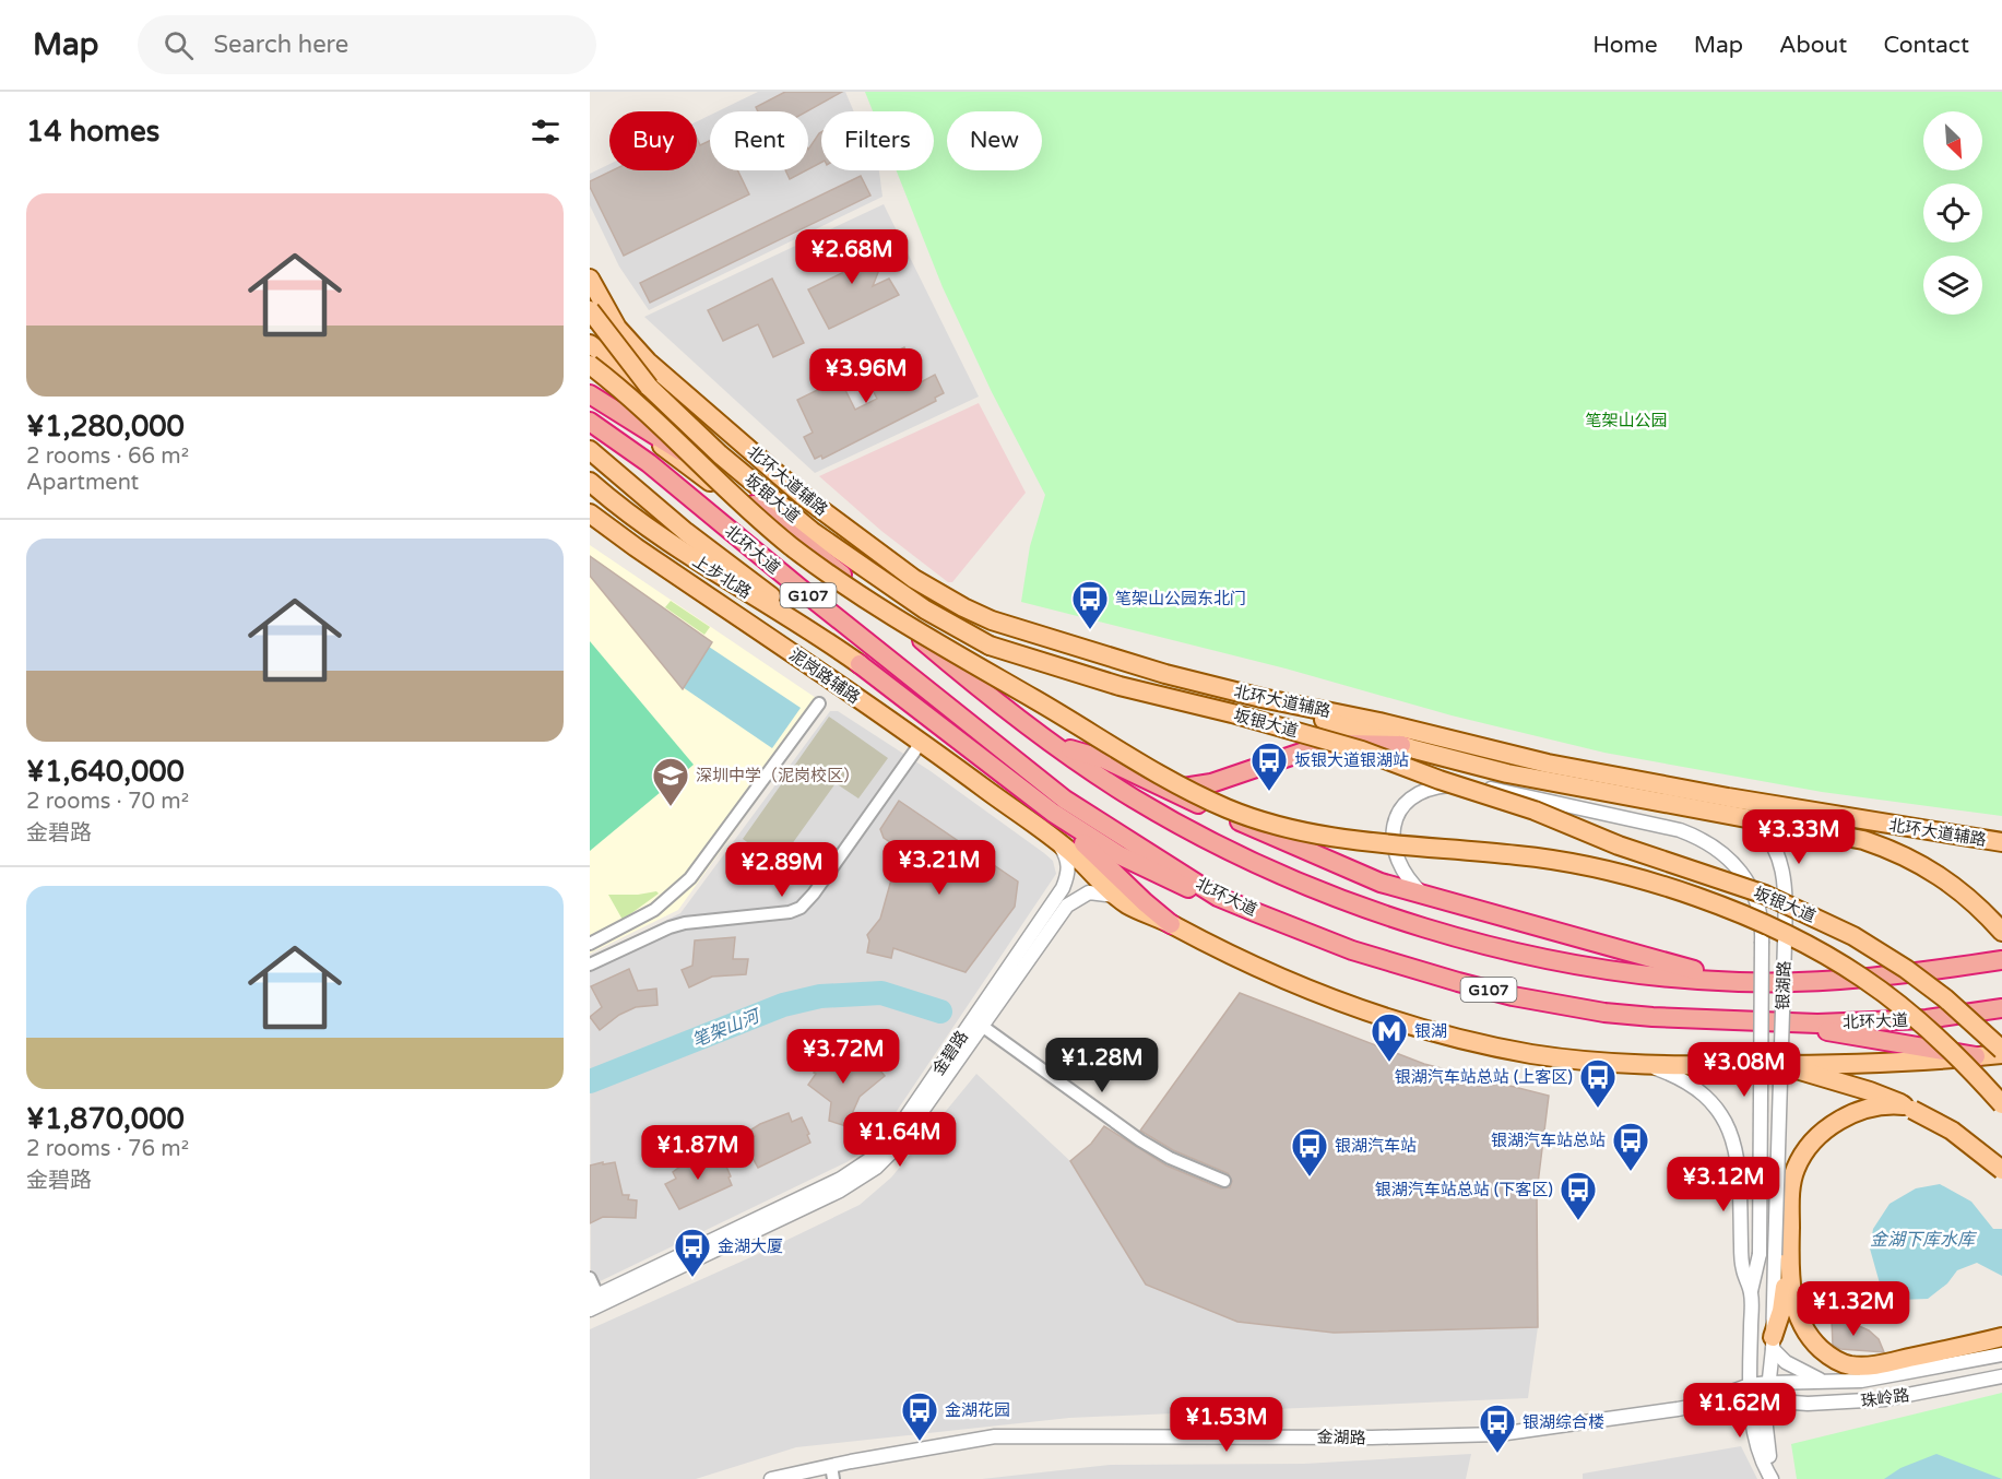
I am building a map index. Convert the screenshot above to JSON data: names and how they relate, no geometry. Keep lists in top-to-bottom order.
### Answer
{
  "streets": {
    "highway": ["北环大道", "G107"],
    "main road": [
      "北环大道辅路",
      "坂银大道",
      "上步北路",
      "泥岗路辅路"
    ],
    "street": [
      "银湖路",
      "金碧路",
      "珠岭路",
      "金湖路"
    ]
  },
  "crossings": [
    ["坂银大道", "G107"],
    ["北环大道", "G107"],
    ["泥岗路辅路", "金碧路"],
    ["珠岭路", "金湖路"]
  ],
  "water": ["笔架山河", "金湖下库水库"],
  "parks": ["笔架山公园"],
  "places": {
    "bus stop": [
      "笔架山公园东北门",
      "坂银大道银湖站",
      "银湖汽车站总站 (上客区)",
      "银湖汽车站总站",
      "银湖汽车站",
      "银湖汽车站总站 (下客区)",
      "金湖大厦",
      "金湖花园",
      "银湖综合楼"
    ],
    "school or university": ["深圳中学（泥岗校区）"],
    "metro station": ["银湖"]
  },
  "north": "bottom right",
  "page": {
    "header": "Map",
    "search": "Search here",
    "nav": [
      "Home",
      "Map",
      "About",
      "Contact"
    ],
    "heading": "14 homes",
    "chip": [
      "Buy",
      "Rent",
      "Filters",
      "New"
    ],
    "list": [
      {
        "name": "¥1,280,000",
        "note": "2 rooms · 66 m² · Apartment"
      },
      {
        "name": "¥1,640,000",
        "note": "2 rooms · 70 m² · 金碧路"
      },
      {
        "name": "¥1,870,000",
        "note": "2 rooms · 76 m² · 金碧路"
      }
    ],
    "price": [
      "¥2.68M",
      "¥3.96M",
      "¥3.33M",
      "¥3.21M",
      "¥2.89M",
      "¥3.72M",
      "¥1.28M",
      "¥3.08M",
      "¥1.64M",
      "¥1.87M",
      "¥3.12M",
      "¥1.32M",
      "¥1.62M",
      "¥1.53M"
    ]
  }
}
